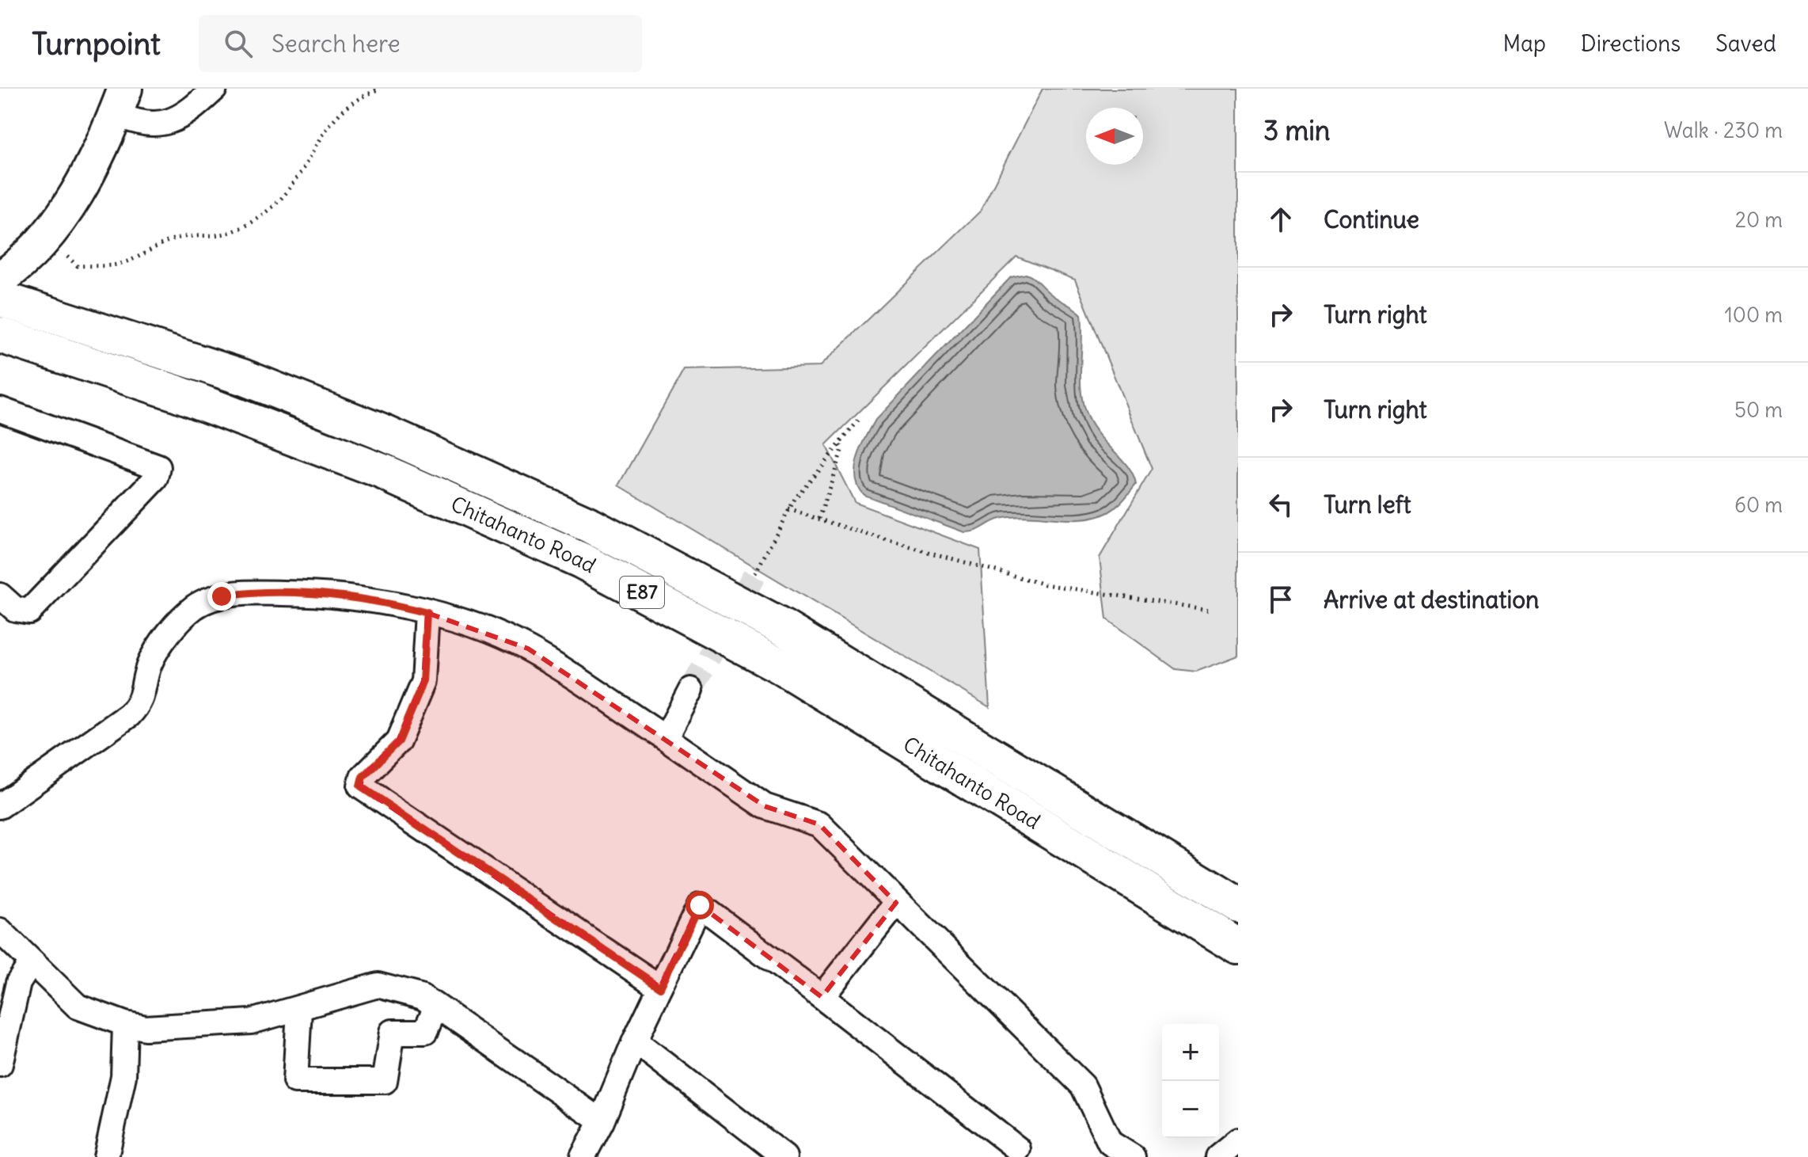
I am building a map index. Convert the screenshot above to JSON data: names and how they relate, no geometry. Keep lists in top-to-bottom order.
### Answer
{
  "streets": {
    "highway": ["Chitahanto Road", "E87"]
  },
  "north": "left",
  "page": {
    "header": "Turnpoint",
    "search": "Search here",
    "nav": ["Map", "Directions", "Saved"],
    "heading": ["3 min", "Walk · 230 m"],
    "list": [
      ["Continue", "20 m"],
      ["Turn right", "100 m"],
      ["Turn right", "50 m"],
      ["Turn left", "60 m"],
      "Arrive at destination"
    ],
    "map_buttons": ["+", "−"]
  }
}
